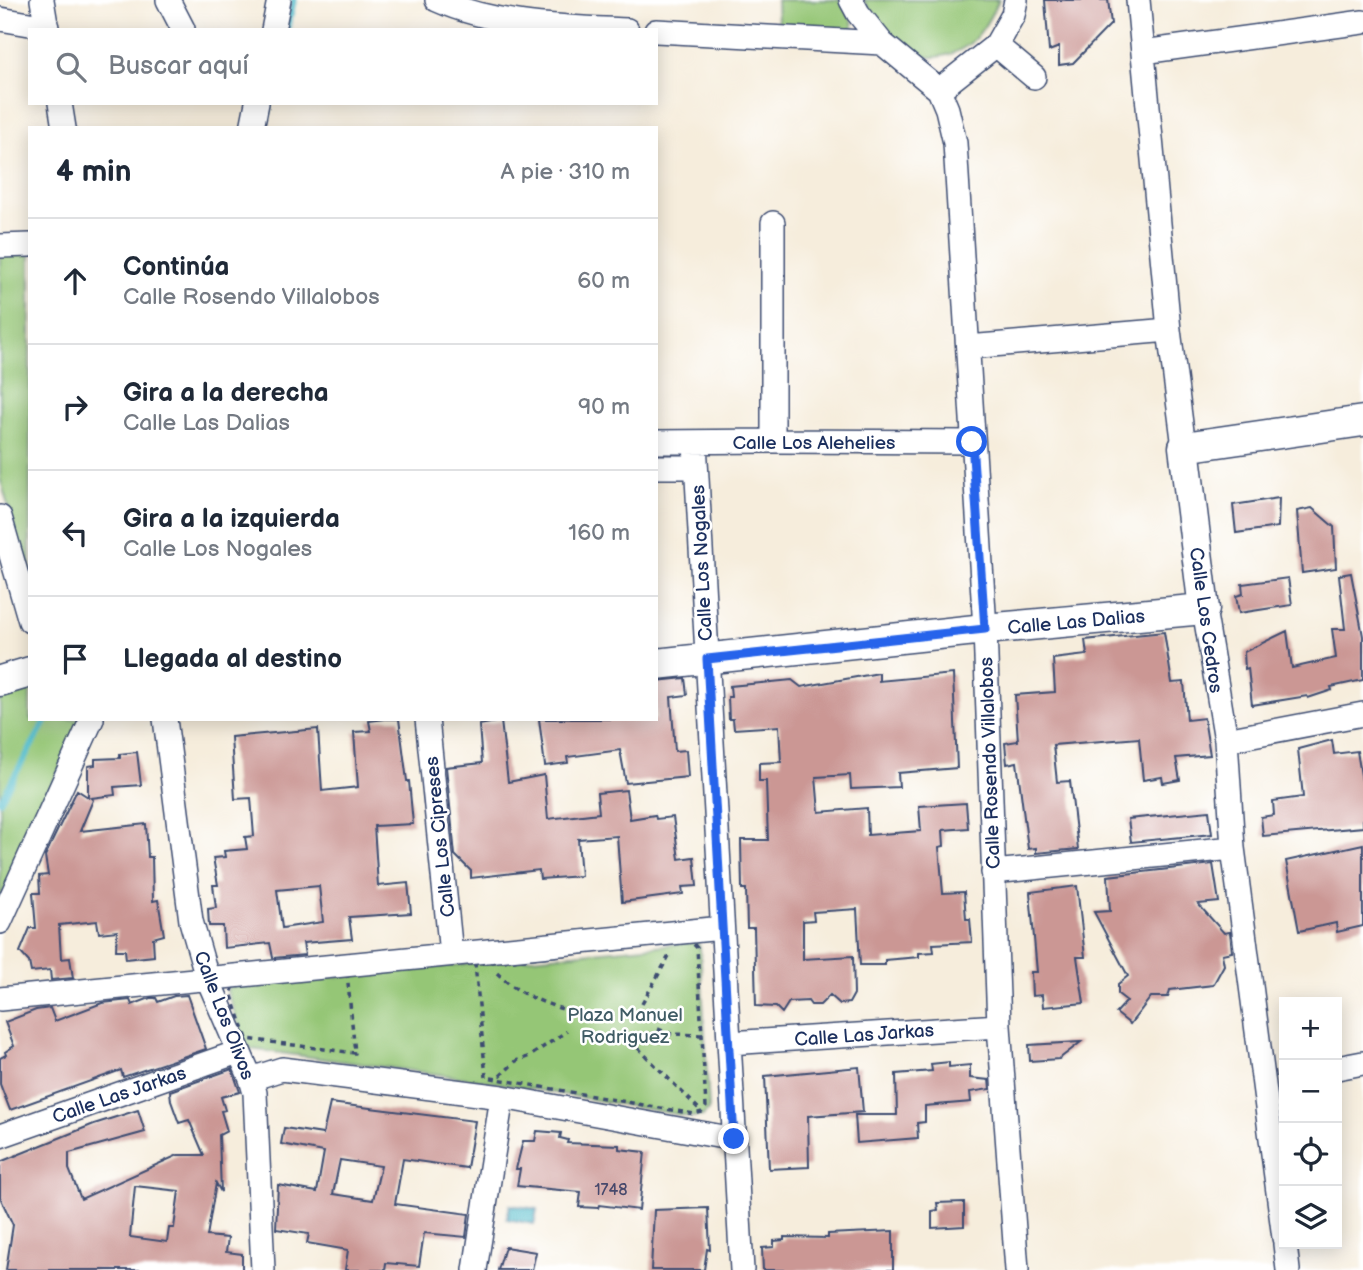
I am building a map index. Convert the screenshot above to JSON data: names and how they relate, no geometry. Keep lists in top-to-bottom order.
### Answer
{
  "streets": {
    "street": [
      "Calle Los Alehelies",
      "Calle Los Nogales",
      "Calle Los Cedros",
      "Calle Las Dalias",
      "Calle Rosendo Villalobos",
      "Calle Los Cipreses",
      "Calle Los Olivos",
      "Calle Las Jarkas"
    ]
  },
  "crossings": [
    ["Calle Los Alehelies", "Calle Los Nogales"],
    ["Calle Los Alehelies", "Calle Rosendo Villalobos"],
    ["Calle Los Nogales", "Calle Las Dalias"],
    ["Calle Los Nogales", "Calle Las Jarkas"],
    ["Calle Los Cedros", "Calle Las Dalias"],
    ["Calle Las Dalias", "Calle Rosendo Villalobos"],
    ["Calle Rosendo Villalobos", "Calle Las Jarkas"],
    ["Calle Los Olivos", "Calle Las Jarkas"]
  ],
  "parks": ["Plaza Manuel Rodriguez"],
  "house_numbers": ["1748"],
  "page": {
    "search": "Buscar aquí",
    "heading": ["4 min", "A pie · 310 m"],
    "list": [
      ["Continúa", "Calle Rosendo Villalobos", "60 m"],
      ["Gira a la derecha", "Calle Las Dalias", "90 m"],
      ["Gira a la izquierda", "Calle Los Nogales", "160 m"],
      "Llegada al destino"
    ],
    "map_buttons": ["+", "−"]
  }
}
